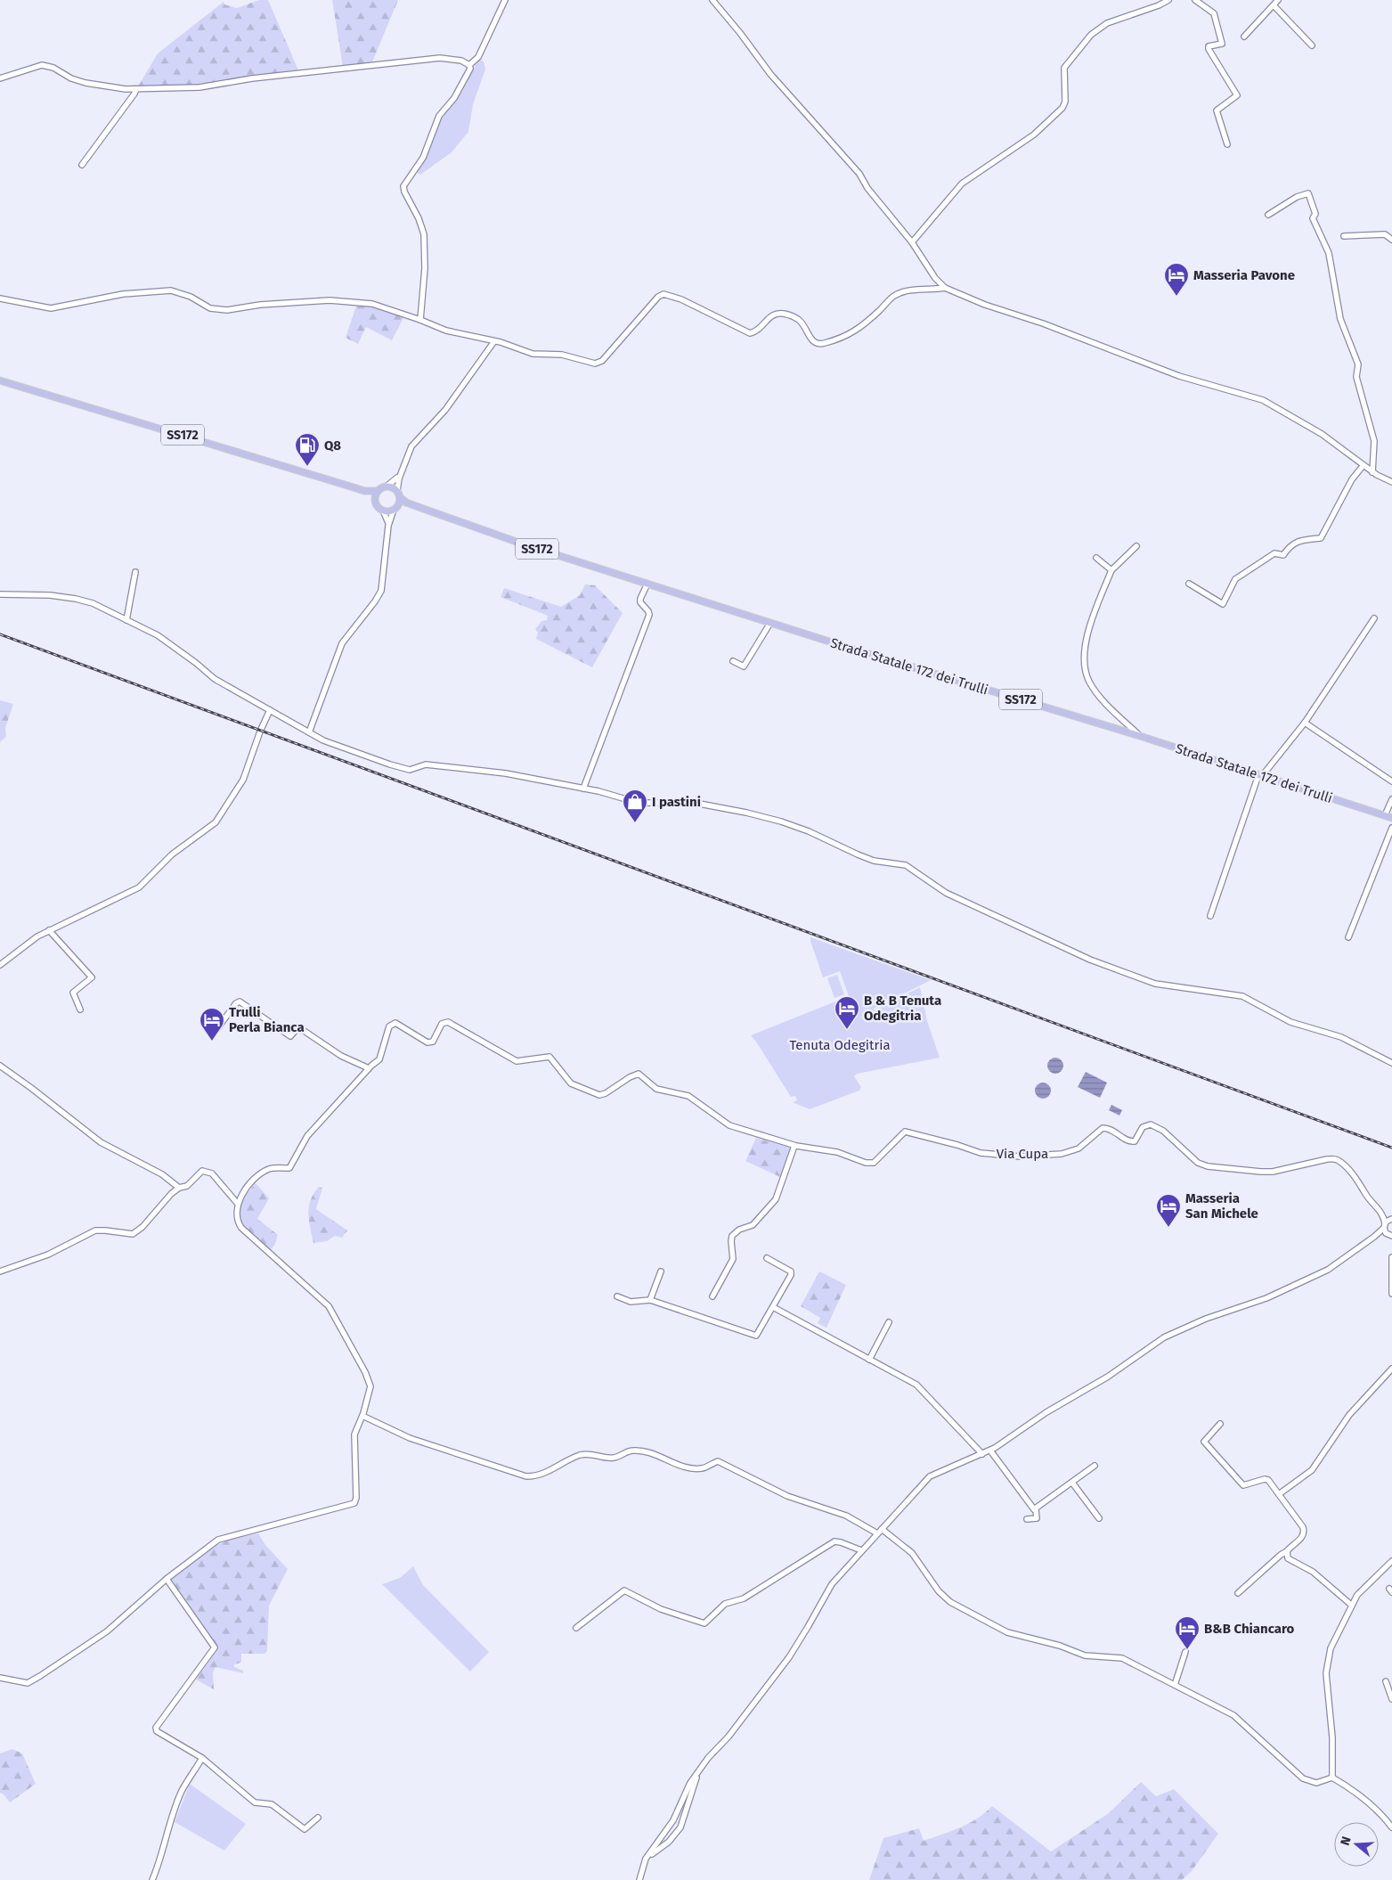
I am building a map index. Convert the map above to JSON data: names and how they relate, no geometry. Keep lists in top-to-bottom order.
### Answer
{
  "streets": {
    "main road": ["SS172", "Strada Statale 172 dei Trulli"],
    "street": ["Via Cupa"]
  },
  "parks": ["Tenuta Odegitria"],
  "places": {
    "hotel": [
      "Masseria Pavone",
      "B & B Tenuta Odegitria",
      "Trulli Perla Bianca",
      "Masseria San Michele",
      "B&B Chiancaro"
    ],
    "fuel station": ["Q8"],
    "shop": ["I pastini"]
  },
  "north": "left"
}
